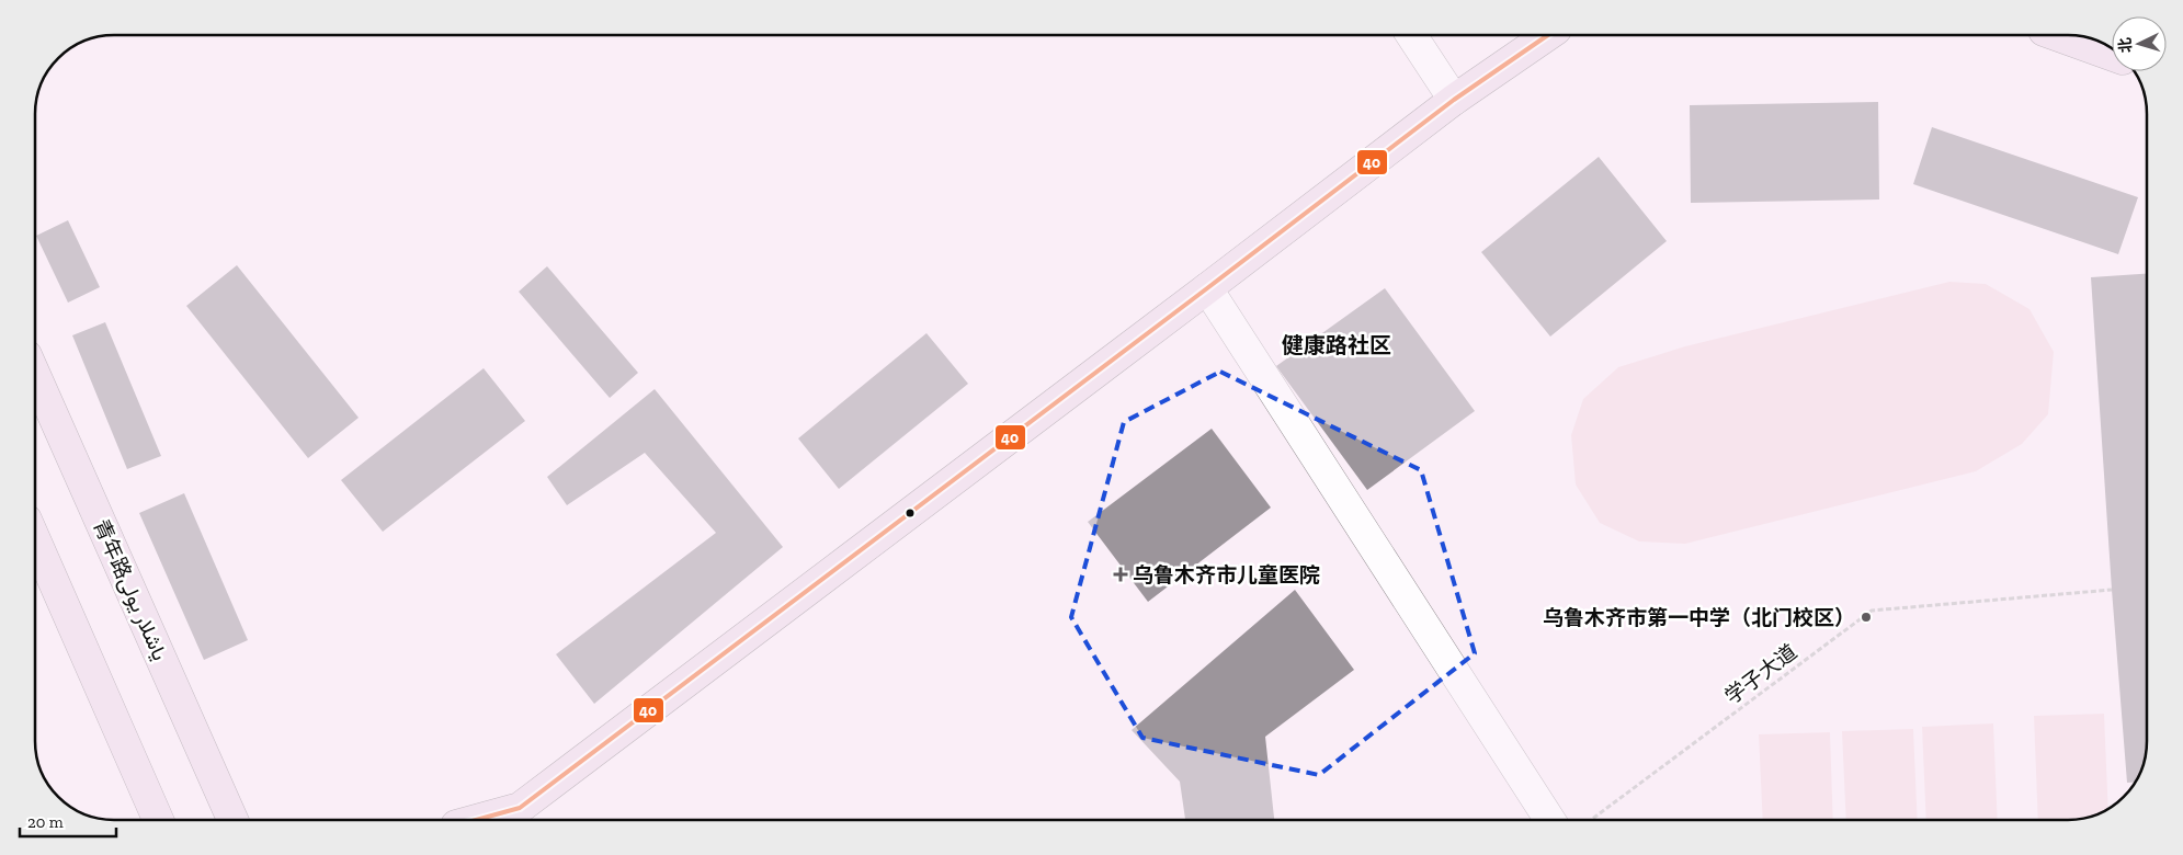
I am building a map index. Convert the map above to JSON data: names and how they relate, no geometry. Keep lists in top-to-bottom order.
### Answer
{
  "streets": {
    "main road": ["青年路ياشلار يولى"],
    "path": ["学子大道"]
  },
  "districts": ["健康路社区"],
  "places": {
    "health": ["乌鲁木齐市儿童医院"],
    "other": ["乌鲁木齐市第一中学（北门校区）"]
  },
  "lines": ["transit line 40"],
  "scale_bar": "20 m",
  "north": "left"
}
